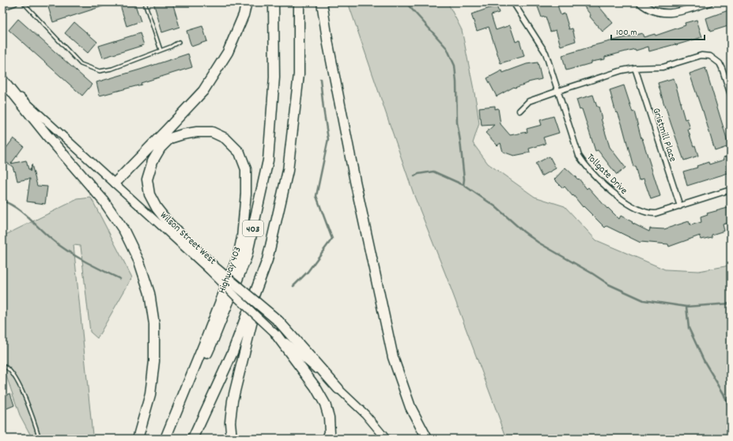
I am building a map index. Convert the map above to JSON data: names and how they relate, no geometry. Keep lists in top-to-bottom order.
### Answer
{
  "streets": {
    "highway": ["403", "Highway 403"],
    "main road": ["Wilson Street West"],
    "street": ["Gristmill Place", "Tollgate Drive"]
  },
  "crossings": [
    ["Gristmill Place", "Tollgate Drive"]
  ],
  "scale_bar": "100 m"
}
